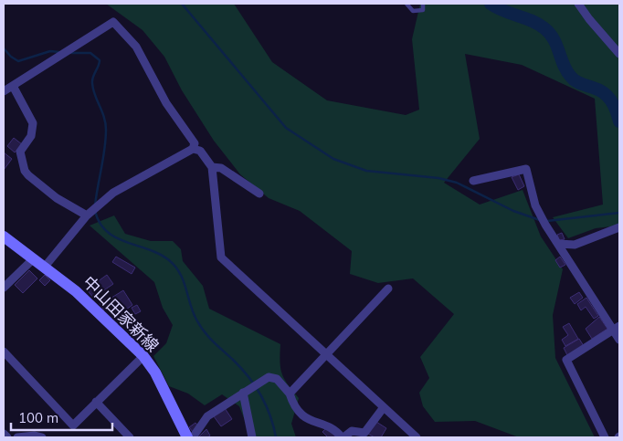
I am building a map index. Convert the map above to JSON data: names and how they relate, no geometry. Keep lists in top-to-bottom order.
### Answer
{
  "streets": {
    "main road": ["中山田家新線"]
  },
  "scale_bar": "100 m"
}
